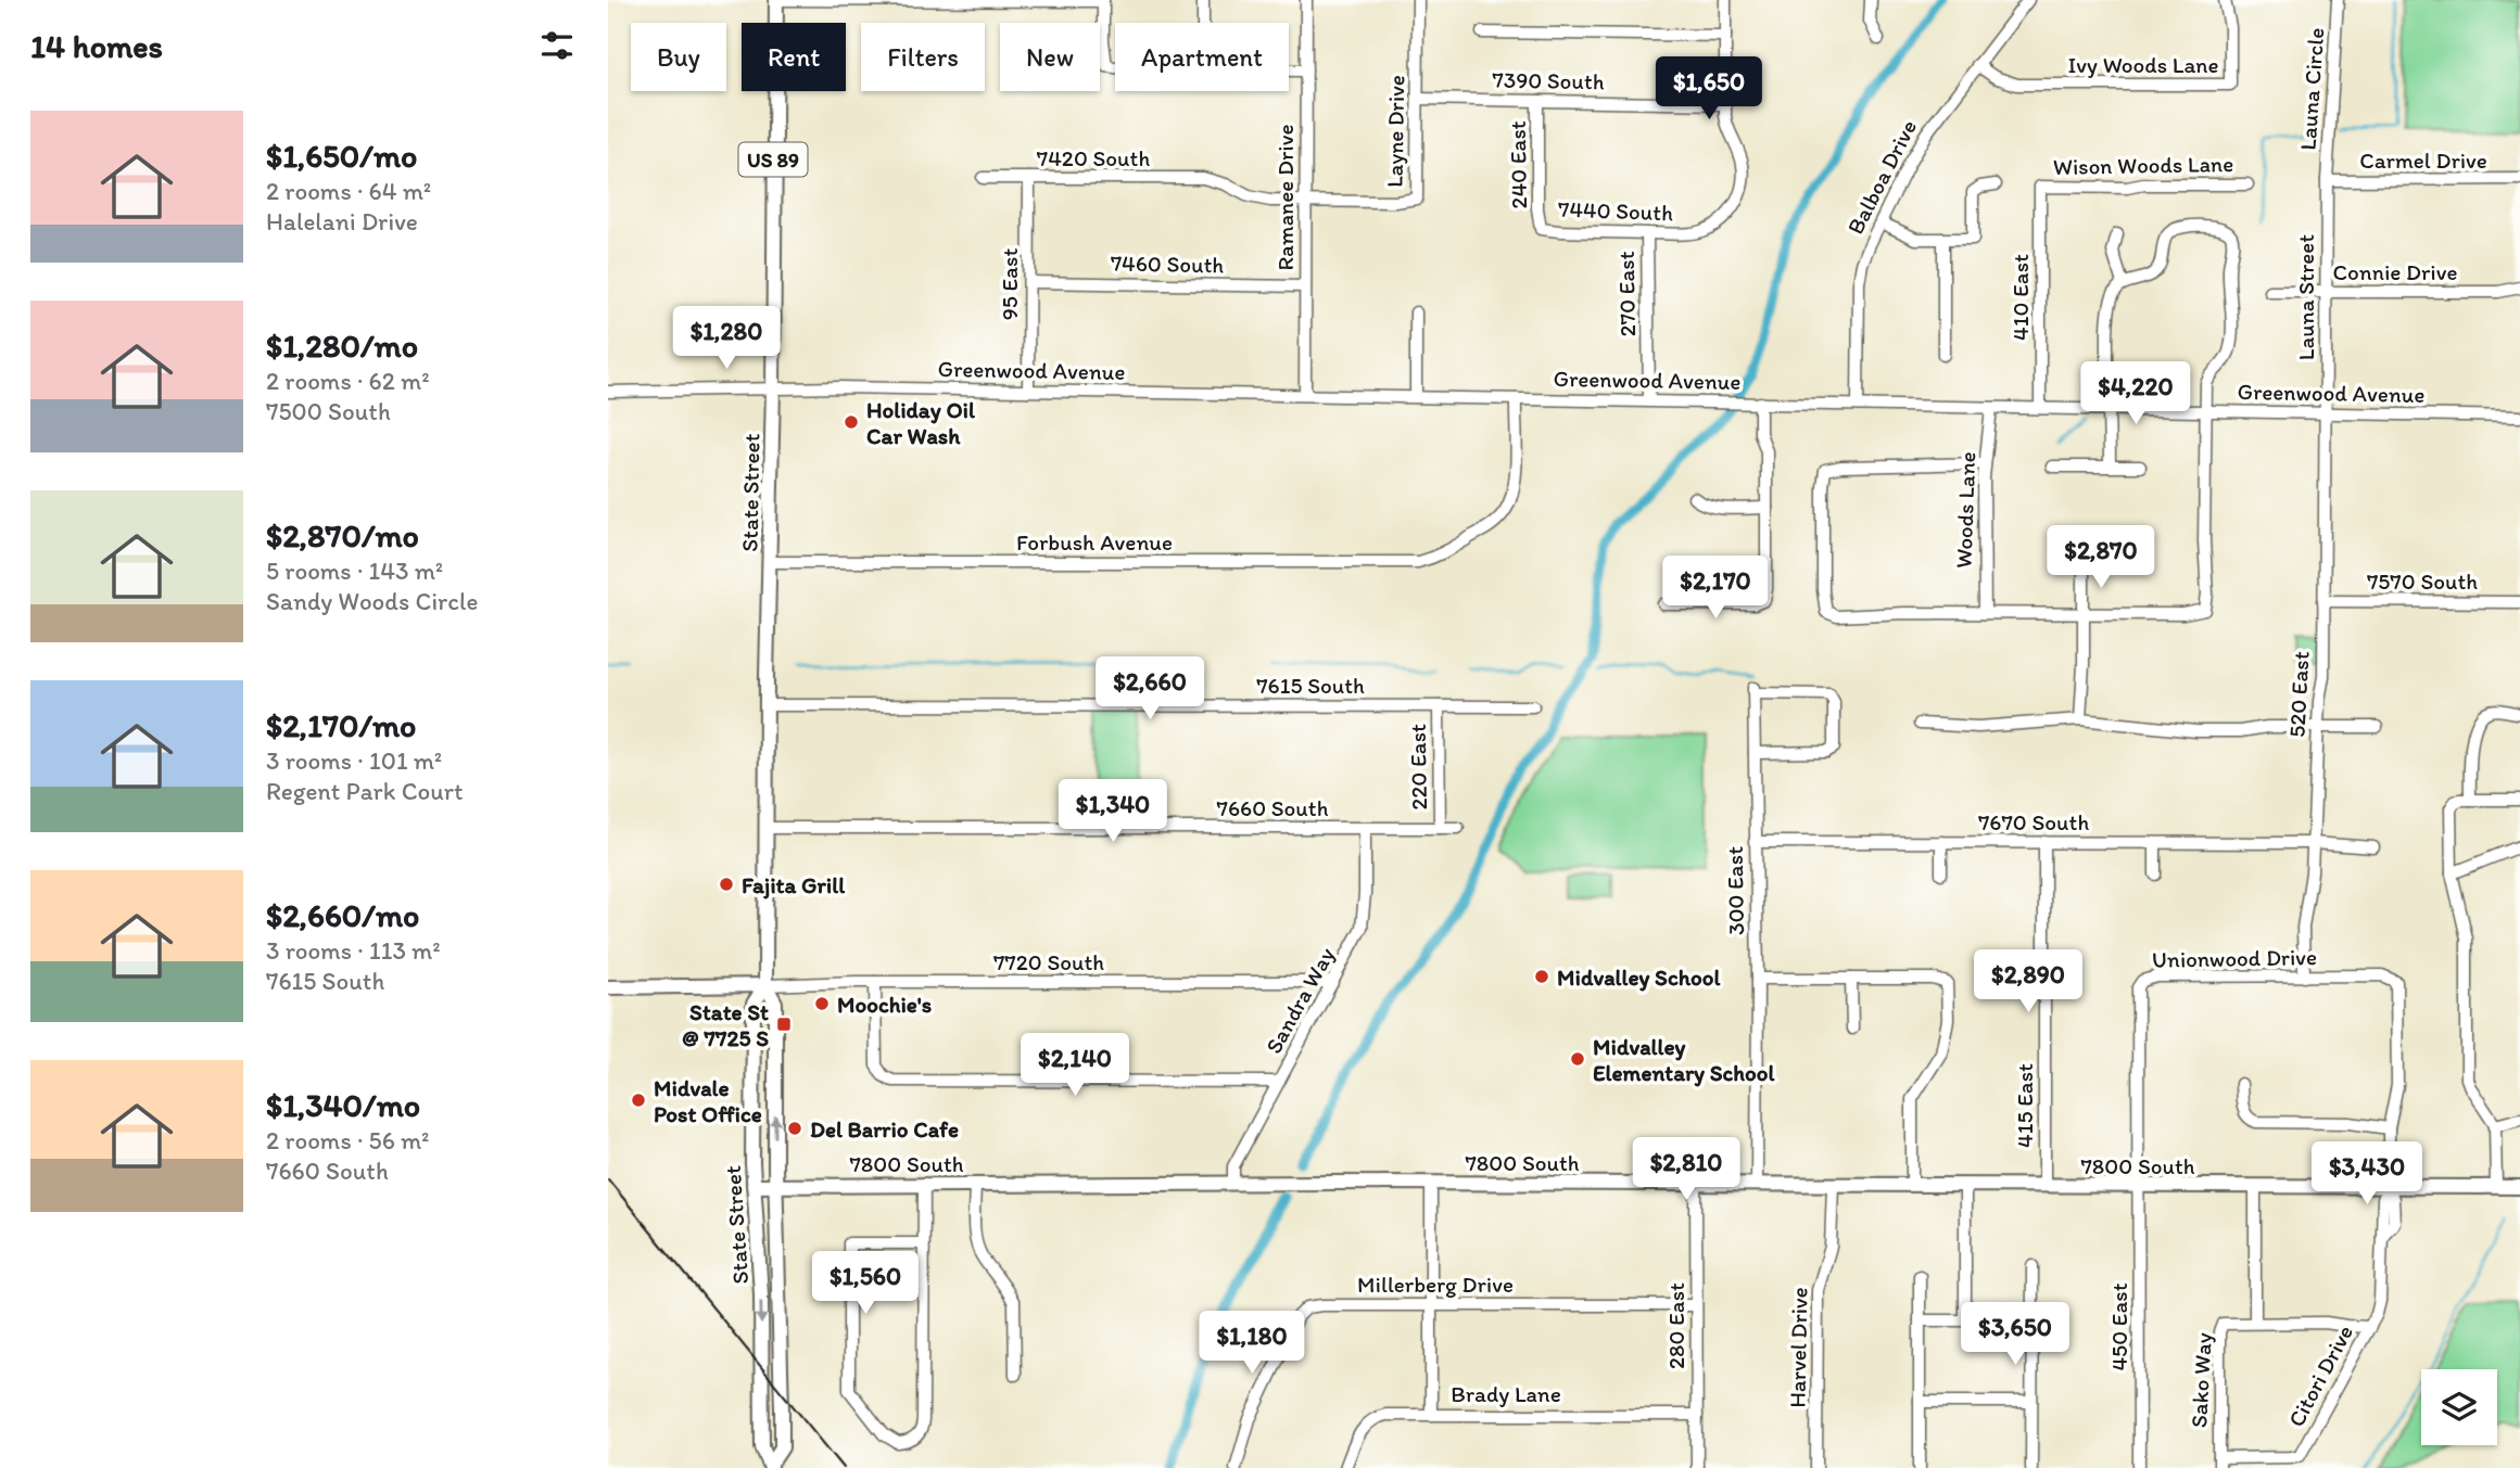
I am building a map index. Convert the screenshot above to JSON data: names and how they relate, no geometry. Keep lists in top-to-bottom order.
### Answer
{
  "streets": {
    "main road": ["US 89", "State Street", "7800 South"],
    "street": [
      "Ivy Woods Lane",
      "7390 South",
      "Launa Circle",
      "Layne Drive",
      "7420 South",
      "Carmel Drive",
      "240 East",
      "Wison Woods Lane",
      "Balboa Drive",
      "Ramanee Drive",
      "7440 South",
      "7460 South",
      "Connie Drive",
      "95 East",
      "270 East",
      "410 East",
      "Launa Street",
      "Greenwood Avenue",
      "Woods Lane",
      "Forbush Avenue",
      "7570 South",
      "7615 South",
      "520 East",
      "220 East",
      "7660 South",
      "7670 South",
      "300 East",
      "Unionwood Drive",
      "7720 South",
      "Sandra Way",
      "415 East",
      "Millerberg Drive",
      "280 East",
      "450 East",
      "Harvel Drive",
      "Citori Drive",
      "Sako Way",
      "Brady Lane"
    ]
  },
  "crossings": [
    ["Ivy Woods Lane", "Balboa Drive"],
    ["7390 South", "Layne Drive"],
    ["7390 South", "240 East"],
    ["7390 South", "7440 South"],
    ["Launa Circle", "Carmel Drive"],
    ["Launa Circle", "Launa Street"],
    ["Layne Drive", "7420 South"],
    ["Layne Drive", "Ramanee Drive"],
    ["7420 South", "Ramanee Drive"],
    ["7420 South", "95 East"],
    ["Carmel Drive", "Launa Street"],
    ["240 East", "7440 South"],
    ["Wison Woods Lane", "410 East"],
    ["Balboa Drive", "Greenwood Avenue"],
    ["Ramanee Drive", "7460 South"],
    ["Ramanee Drive", "Greenwood Avenue"],
    ["7440 South", "270 East"],
    ["7460 South", "95 East"],
    ["Connie Drive", "Launa Street"],
    ["95 East", "Greenwood Avenue"],
    ["270 East", "Greenwood Avenue"],
    ["410 East", "Greenwood Avenue"],
    ["Launa Street", "Greenwood Avenue"],
    ["Launa Street", "520 East"],
    ["Greenwood Avenue", "State Street"],
    ["Greenwood Avenue", "Woods Lane"],
    ["Greenwood Avenue", "Forbush Avenue"],
    ["Greenwood Avenue", "520 East"],
    ["State Street", "Forbush Avenue"],
    ["State Street", "7615 South"],
    ["State Street", "7660 South"],
    ["State Street", "7720 South"],
    ["State Street", "7800 South"],
    ["7570 South", "520 East"],
    ["7615 South", "220 East"],
    ["520 East", "7670 South"],
    ["520 East", "Unionwood Drive"],
    ["220 East", "7660 South"],
    ["7660 South", "Sandra Way"],
    ["7670 South", "300 East"],
    ["7670 South", "415 East"],
    ["300 East", "7800 South"],
    ["Unionwood Drive", "7800 South"],
    ["Unionwood Drive", "450 East"],
    ["Unionwood Drive", "Citori Drive"],
    ["7720 South", "Sandra Way"],
    ["Sandra Way", "7800 South"],
    ["415 East", "7800 South"],
    ["7800 South", "280 East"],
    ["7800 South", "450 East"],
    ["7800 South", "Harvel Drive"],
    ["7800 South", "Citori Drive"],
    ["Millerberg Drive", "280 East"],
    ["280 East", "Brady Lane"],
    ["Citori Drive", "Sako Way"]
  ],
  "places": {
    "other": [
      "Holiday Oil Car Wash",
      "Fajita Grill",
      "Midvalley School",
      "Moochie's",
      "Midvalley Elementary School",
      "Midvale Post Office",
      "Del Barrio Cafe"
    ],
    "transit": ["State St @ 7725 S"]
  },
  "page": {
    "heading": "14 homes",
    "chip": [
      "Buy",
      "Rent",
      "Filters",
      "New",
      "Apartment"
    ],
    "price": [
      "$1,650",
      "$1,280",
      "$4,220",
      "$2,870",
      "$2,170",
      "$2,660",
      "$1,340",
      "$2,890",
      "$2,140",
      "$2,810",
      "$3,430",
      "$1,560",
      "$3,650",
      "$1,180"
    ],
    "list": [
      {
        "name": "$1,650/mo",
        "note": "2 rooms · 64 m² · Halelani Drive"
      },
      {
        "name": "$1,280/mo",
        "note": "2 rooms · 62 m² · 7500 South"
      },
      {
        "name": "$2,870/mo",
        "note": "5 rooms · 143 m² · Sandy Woods Circle"
      },
      {
        "name": "$2,170/mo",
        "note": "3 rooms · 101 m² · Regent Park Court"
      },
      {
        "name": "$2,660/mo",
        "note": "3 rooms · 113 m² · 7615 South"
      },
      {
        "name": "$1,340/mo",
        "note": "2 rooms · 56 m² · 7660 South"
      }
    ]
  }
}
